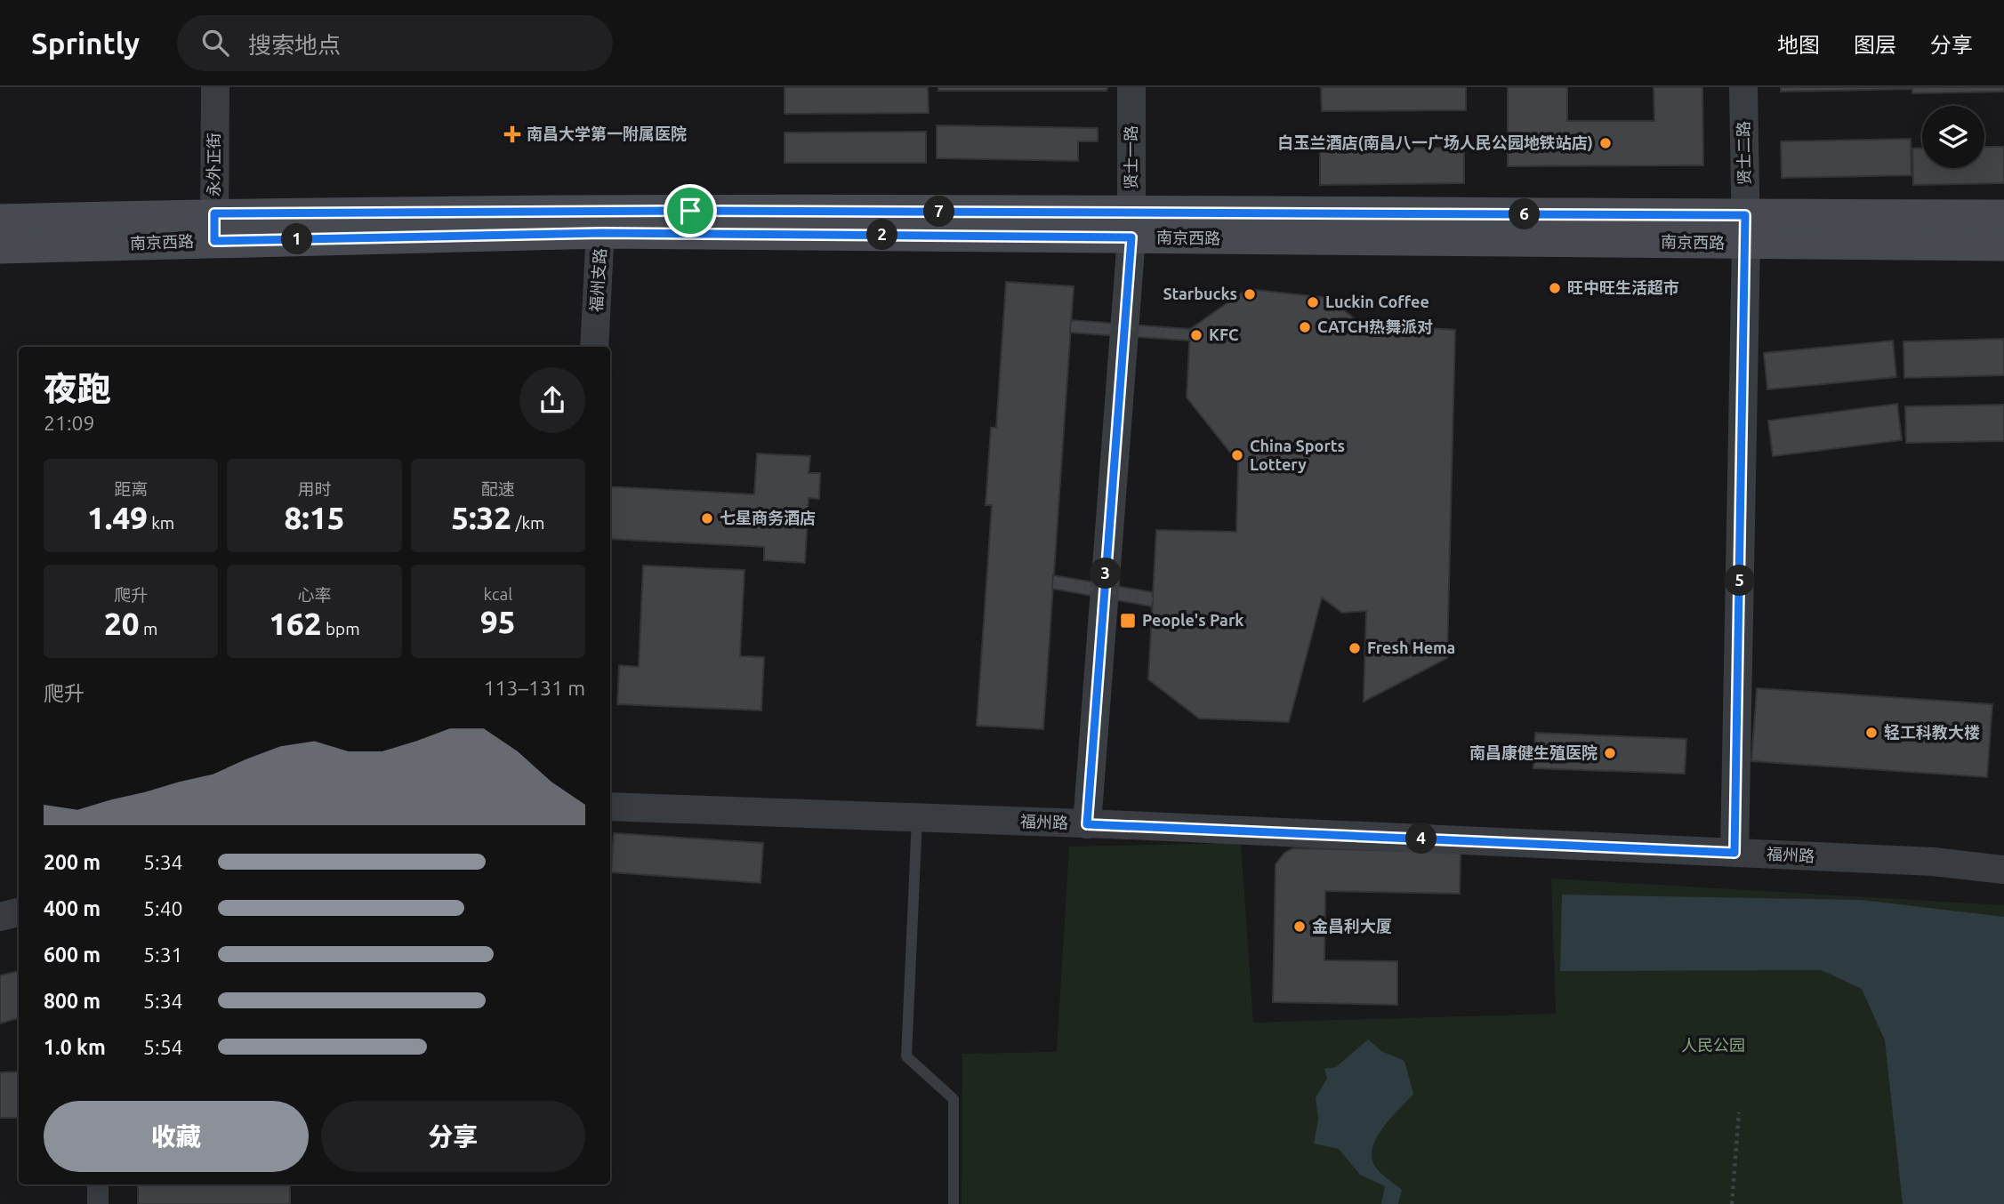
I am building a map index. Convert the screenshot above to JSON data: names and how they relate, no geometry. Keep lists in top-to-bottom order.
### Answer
{
  "streets": {
    "main road": ["南京西路"],
    "street": [
      "贤士二路",
      "贤士一路",
      "永外正街",
      "福州支路",
      "福州路"
    ]
  },
  "crossings": [
    ["贤士二路", "南京西路"],
    ["贤士二路", "福州路"],
    ["贤士一路", "南京西路"],
    ["贤士一路", "福州路"],
    ["永外正街", "南京西路"],
    ["南京西路", "福州支路"]
  ],
  "parks": ["人民公园"],
  "places": {
    "health": ["南昌大学第一附属医院"],
    "other": [
      "白玉兰酒店(南昌八一广场人民公园地铁站店)",
      "旺中旺生活超市",
      "Starbucks",
      "Luckin Coffee",
      "CATCH热舞派对",
      "KFC",
      "China Sports Lottery",
      "七星商务酒店",
      "Fresh Hema",
      "轻工科教大楼",
      "南昌康健生殖医院",
      "金昌利大厦"
    ],
    "transit": ["People's Park"]
  },
  "page": {
    "header": "Sprintly",
    "search": "搜索地点",
    "nav": ["地图", "图层", "分享"],
    "pins": [
      "7",
      "6",
      "2",
      "1",
      "3",
      "5",
      "4"
    ],
    "heading": ["夜跑", "21:09"],
    "stats": [
      ["距离", "1.49 km"],
      ["用时", "8:15"],
      ["配速", "5:32 /km"],
      ["爬升", "20 m"],
      ["心率", "162 bpm"],
      ["kcal", "95"]
    ],
    "chart": ["爬升", "113–131 m"],
    "list": [
      {
        "name": "200 m",
        "note": "5:34"
      },
      {
        "name": "400 m",
        "note": "5:40"
      },
      {
        "name": "600 m",
        "note": "5:31"
      },
      {
        "name": "800 m",
        "note": "5:34"
      },
      {
        "name": "1.0 km",
        "note": "5:54"
      }
    ],
    "buttons": ["收藏", "分享"]
  }
}
